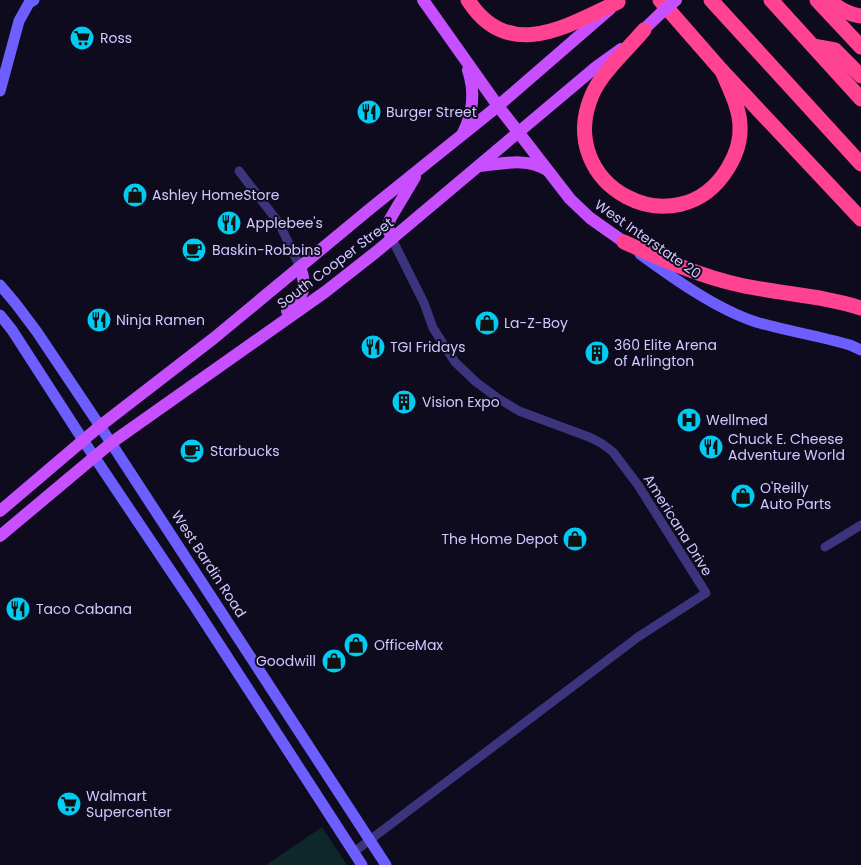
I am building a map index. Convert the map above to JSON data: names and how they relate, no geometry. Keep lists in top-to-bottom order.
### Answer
{
  "streets": {
    "main road": ["West Interstate 20", "South Cooper Street", "West Bardin Road"],
    "street": ["Americana Drive"]
  },
  "crossings": [
    ["West Interstate 20", "South Cooper Street"],
    ["South Cooper Street", "Americana Drive"],
    ["South Cooper Street", "West Bardin Road"],
    ["Americana Drive", "West Bardin Road"]
  ],
  "places": {
    "supermarket": ["Ross", "Walmart Supercenter"],
    "restaurant": [
      "Burger Street",
      "Applebee's",
      "Ninja Ramen",
      "TGI Fridays",
      "Chuck E. Cheese Adventure World",
      "Taco Cabana"
    ],
    "shop": [
      "Ashley HomeStore",
      "La-Z-Boy",
      "O'Reilly Auto Parts",
      "The Home Depot",
      "OfficeMax",
      "Goodwill"
    ],
    "cafe": ["Baskin-Robbins", "Starbucks"],
    "building": ["360 Elite Arena of Arlington", "Vision Expo"],
    "hospital": ["Wellmed"]
  }
}
